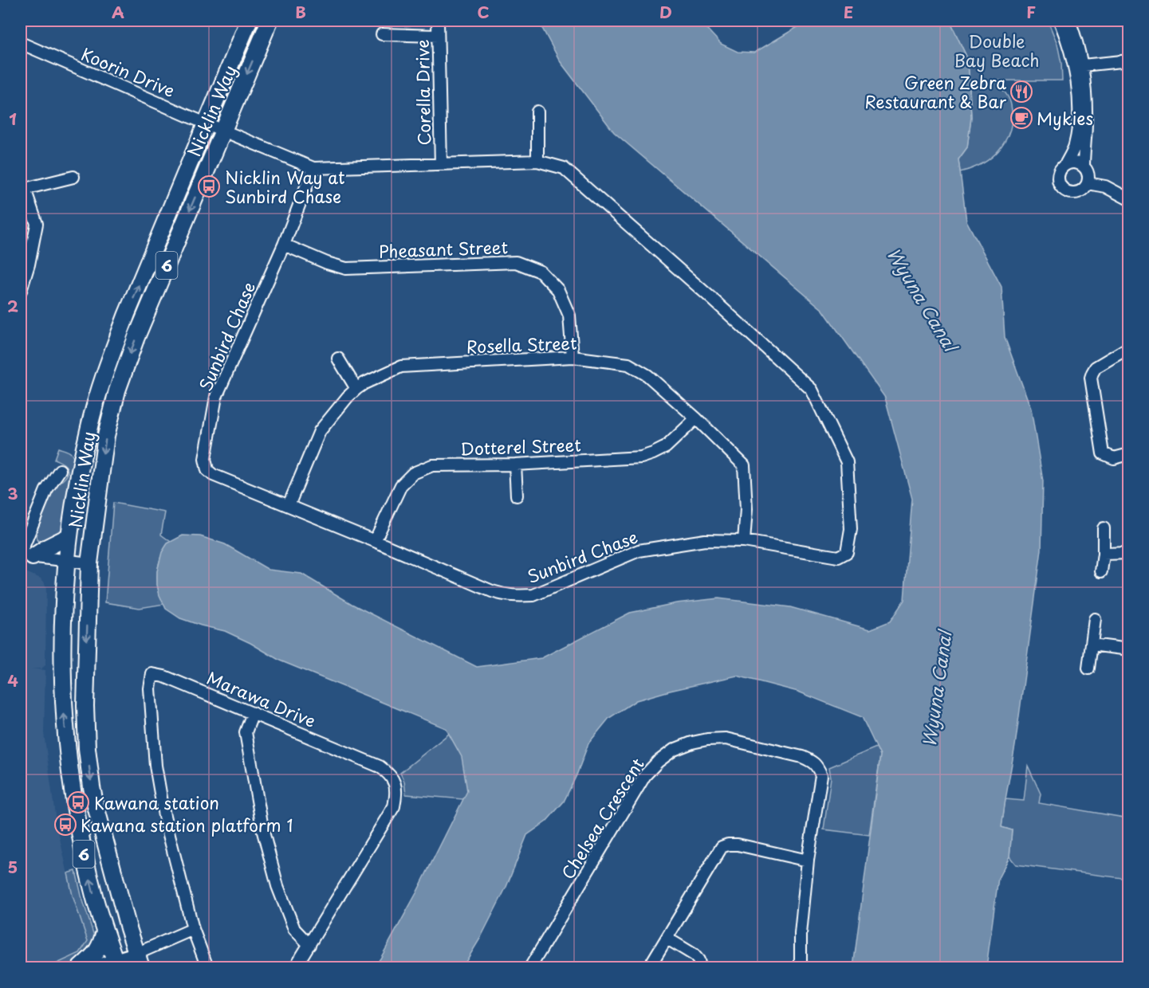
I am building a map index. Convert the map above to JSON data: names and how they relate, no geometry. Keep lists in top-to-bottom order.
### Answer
{
  "streets": {
    "highway": ["Nicklin Way", "6"],
    "street": [
      "Koorin Drive",
      "Corella Drive",
      "Pheasant Street",
      "Sunbird Chase",
      "Rosella Street",
      "Dotterel Street",
      "Marawa Drive",
      "Chelsea Crescent"
    ]
  },
  "crossings": [
    ["Koorin Drive", "Nicklin Way"],
    ["Koorin Drive", "Sunbird Chase"],
    ["Corella Drive", "Sunbird Chase"],
    ["Nicklin Way", "Sunbird Chase"],
    ["Pheasant Street", "Sunbird Chase"],
    ["Pheasant Street", "Rosella Street"],
    ["Sunbird Chase", "Rosella Street"],
    ["Sunbird Chase", "Dotterel Street"],
    ["Rosella Street", "Dotterel Street"]
  ],
  "water": ["Wyuna Canal"],
  "parks": ["Double Bay Beach"],
  "places": {
    "restaurant": ["Green Zebra Restaurant & Bar"],
    "cafe": ["Mykies"],
    "bus stop": ["Nicklin Way at Sunbird Chase", "Kawana station", "Kawana station platform 1"]
  },
  "grid": {
    "columns": [
      "A",
      "B",
      "C",
      "D",
      "E",
      "F"
    ],
    "rows": [
      "1",
      "2",
      "3",
      "4",
      "5"
    ]
  }
}
